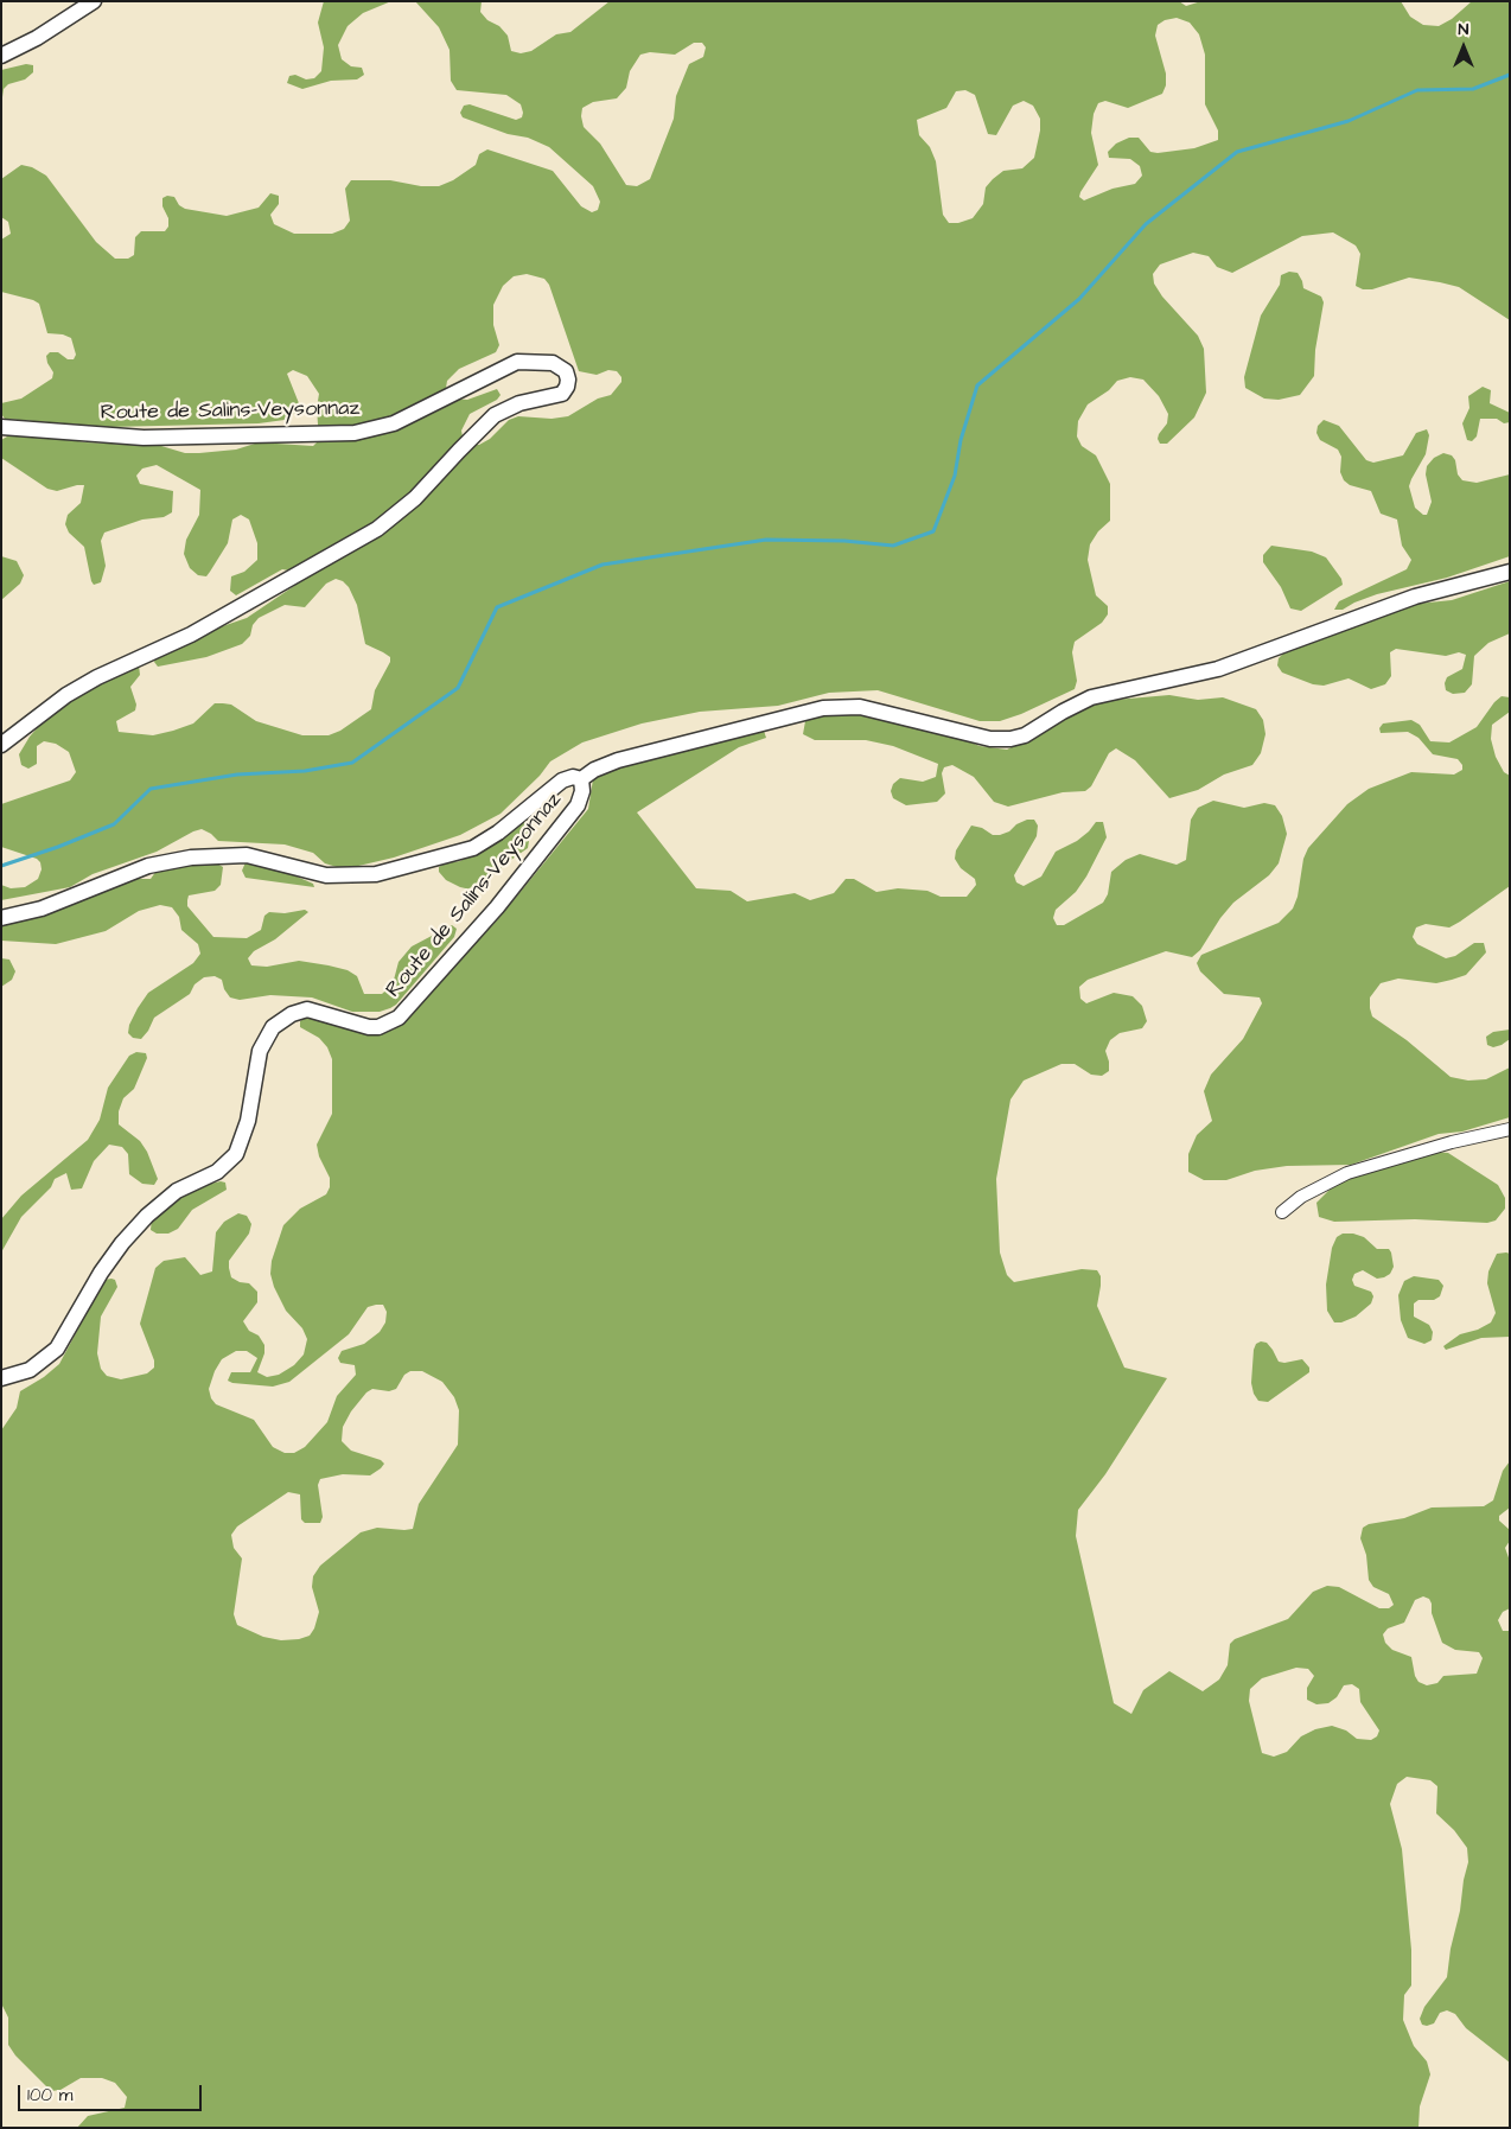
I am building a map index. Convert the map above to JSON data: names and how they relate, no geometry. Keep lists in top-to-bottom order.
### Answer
{
  "streets": {
    "street": ["Route de Salins-Veysonnaz"]
  },
  "scale_bar": "100 m",
  "north": "top"
}
